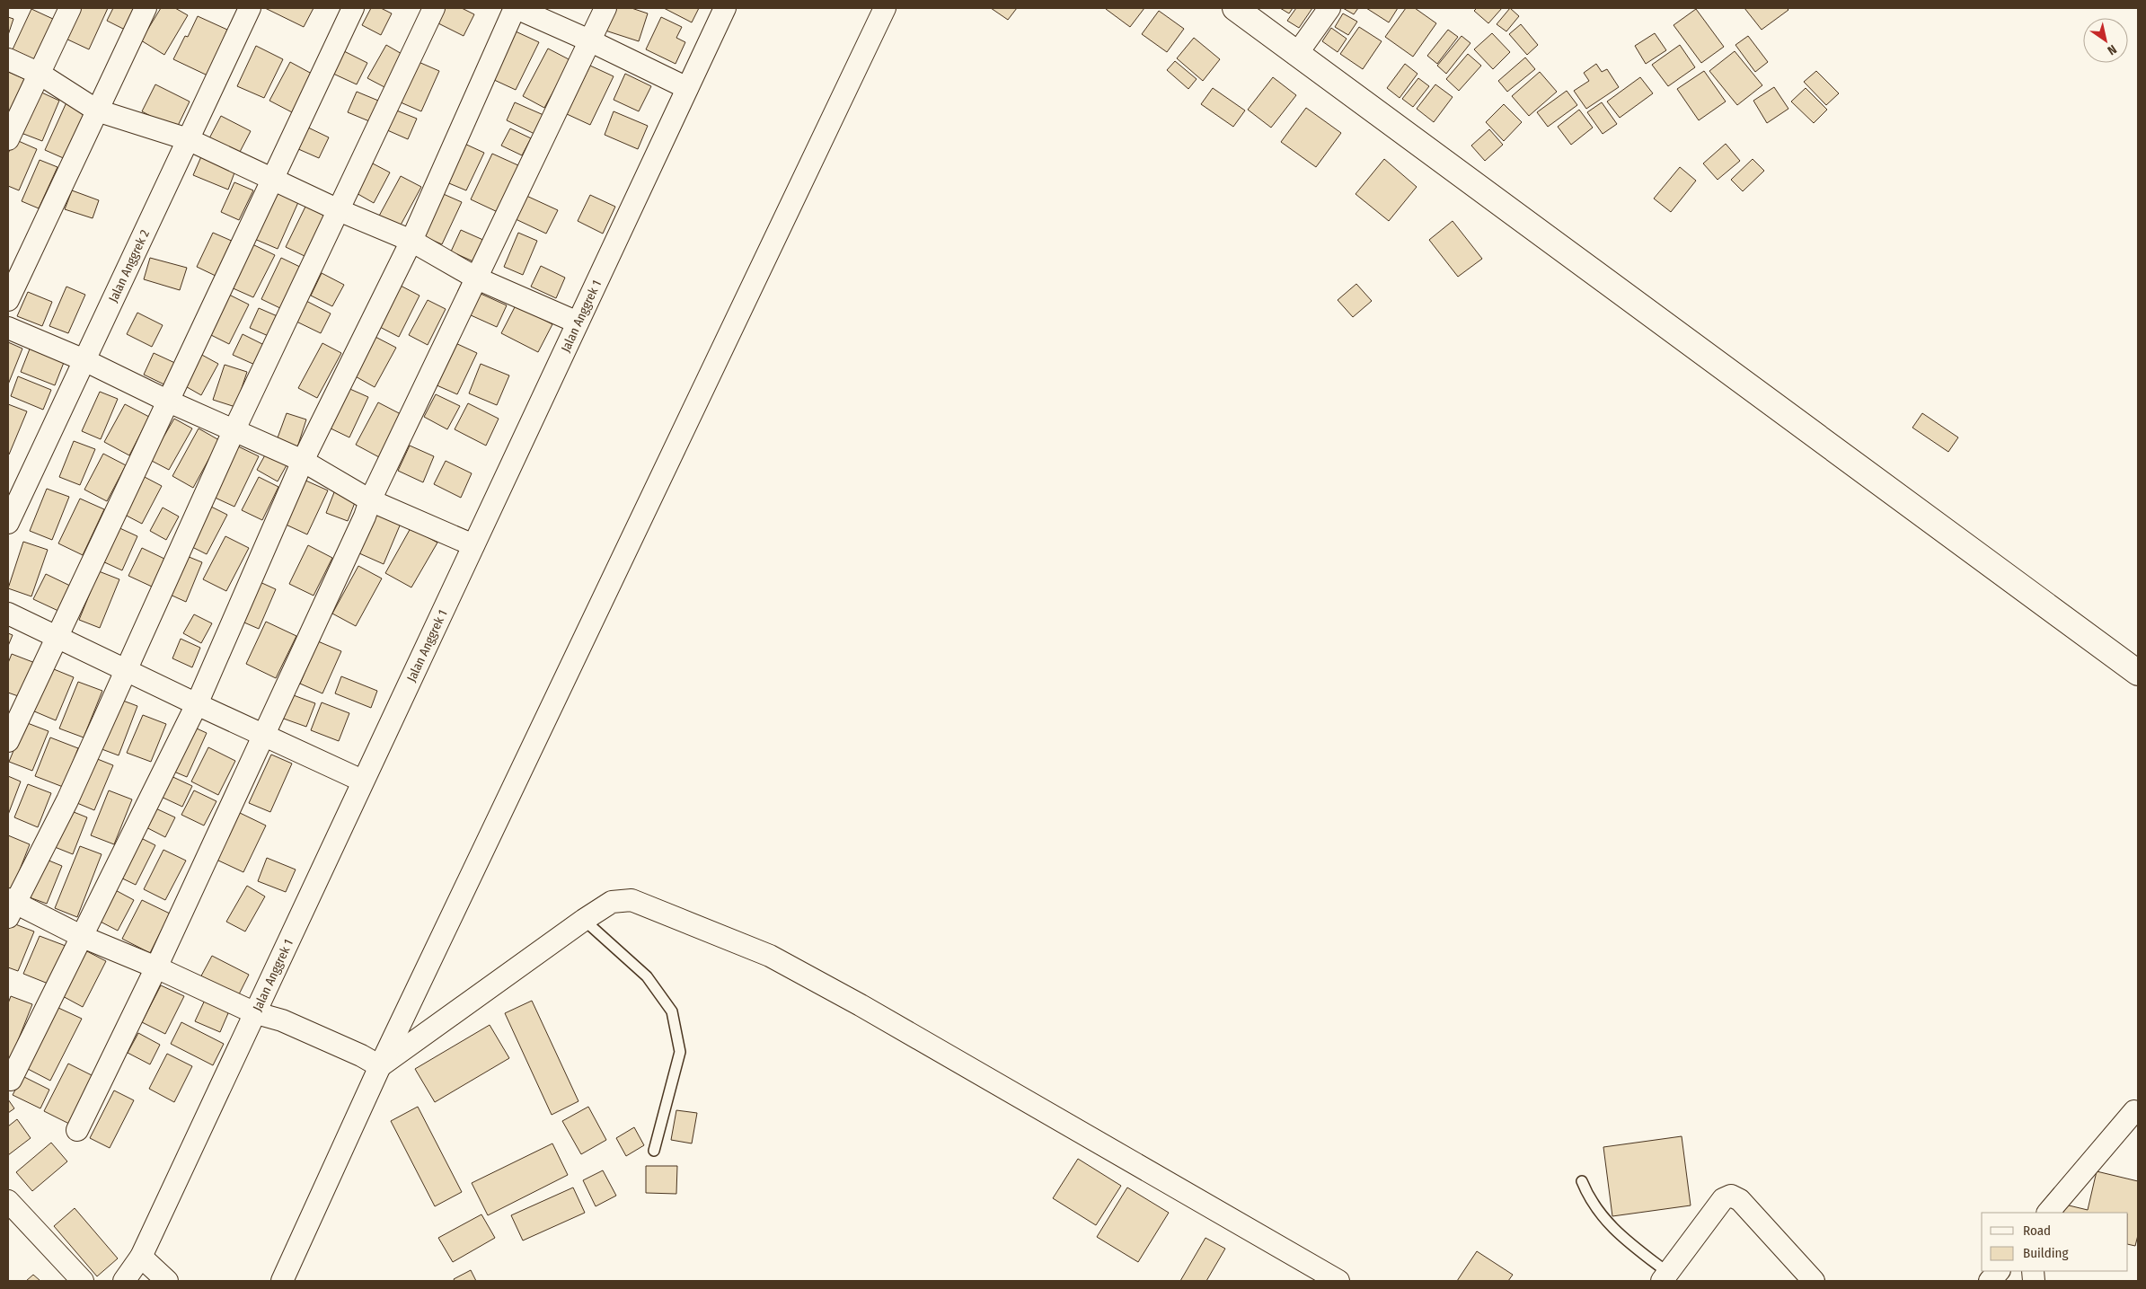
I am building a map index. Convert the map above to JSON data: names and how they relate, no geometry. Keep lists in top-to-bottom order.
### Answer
{
  "streets": {
    "street": ["Jalan Anggrek 2", "Jalan Anggrek 1"]
  },
  "legend": ["Road", "Building"],
  "north": "bottom right"
}
